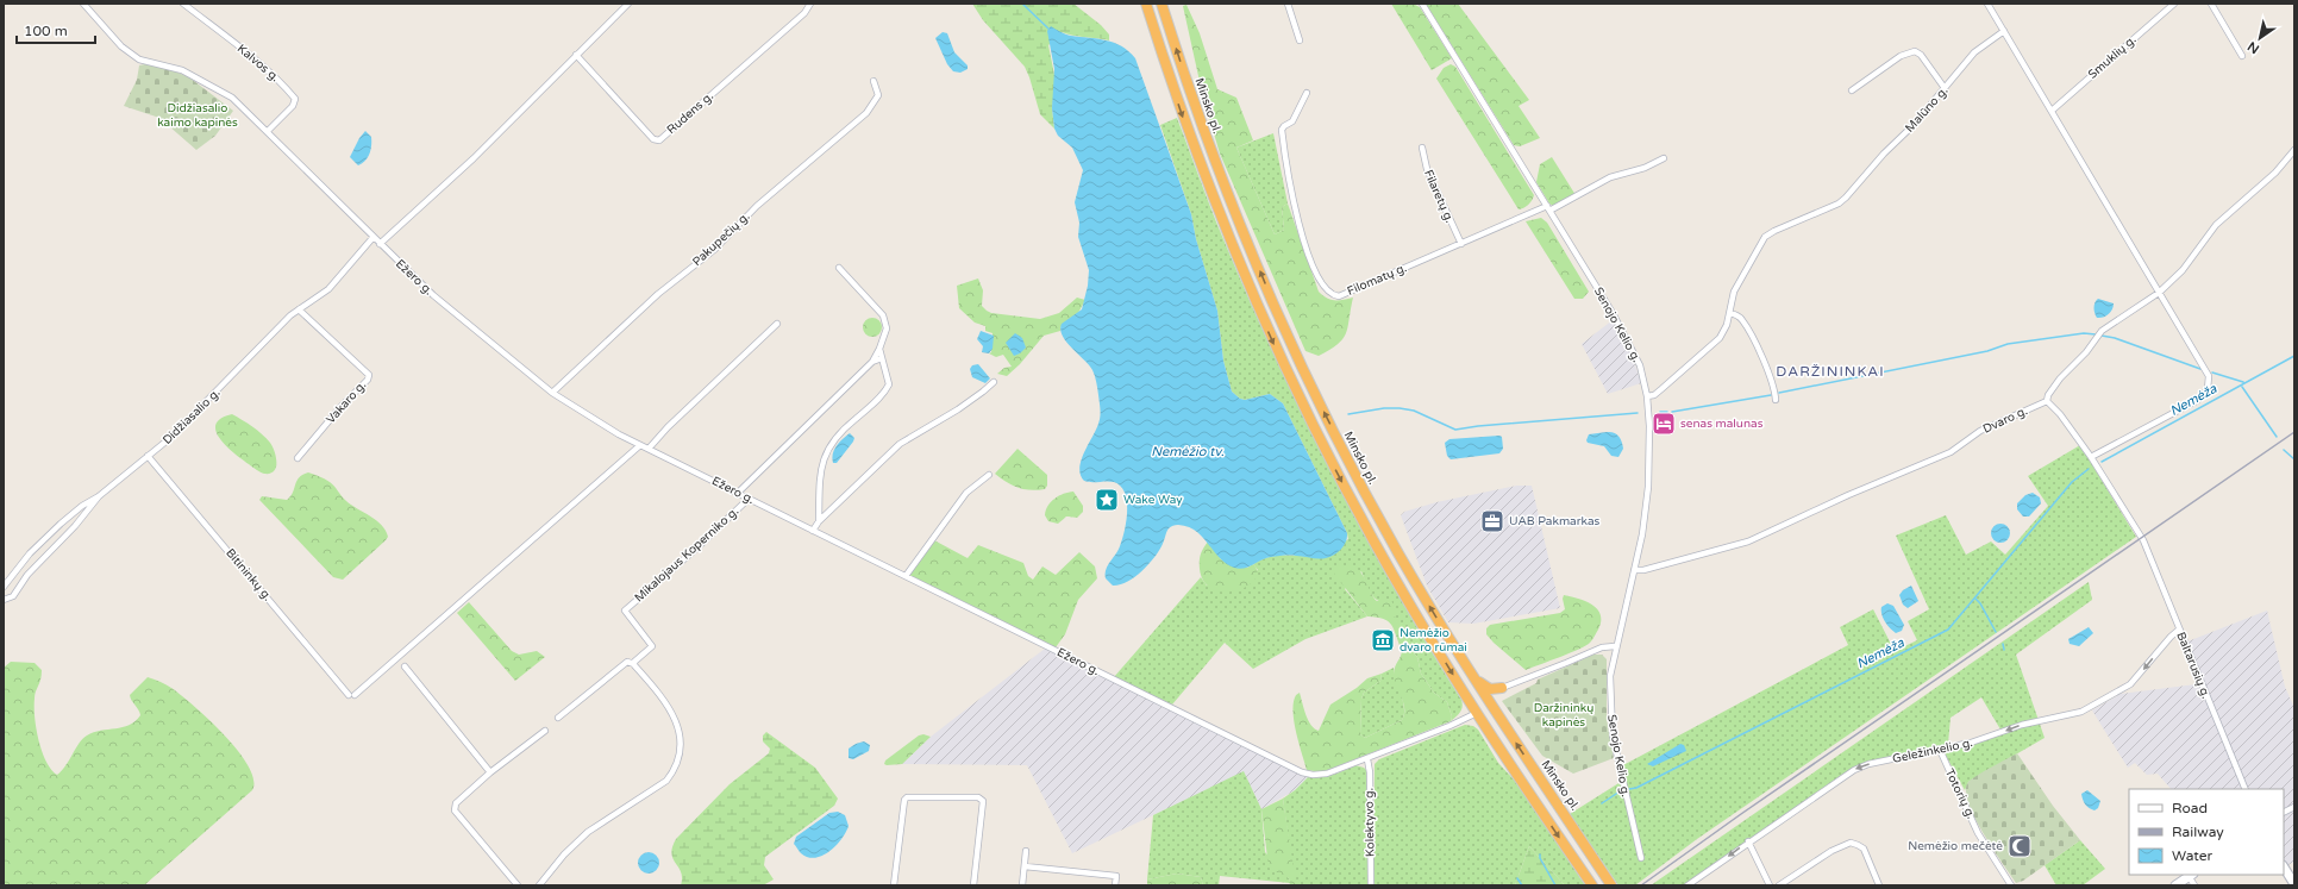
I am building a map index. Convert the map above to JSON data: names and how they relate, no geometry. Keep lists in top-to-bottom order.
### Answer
{
  "streets": {
    "highway": ["Minsko pl."],
    "street": [
      "Smuklių g.",
      "Kalvos g.",
      "Malūno g.",
      "Rudens g.",
      "Filaretų g.",
      "Pakupečių g.",
      "Ežero g.",
      "Filomatų g.",
      "Senojo Kelio g.",
      "Vakaro g.",
      "Didžiasalio g.",
      "Dvaro g.",
      "Mikalojaus Koperniko g.",
      "Bitininkų g.",
      "Baltarusių g.",
      "Geležinkelio g.",
      "Totorių g.",
      "Kolektyvo g."
    ]
  },
  "crossings": [
    ["Kalvos g.", "Ežero g."],
    ["Malūno g.", "Senojo Kelio g."],
    ["Filaretų g.", "Filomatų g."],
    ["Pakupečių g.", "Ežero g."],
    ["Ežero g.", "Didžiasalio g."],
    ["Ežero g.", "Mikalojaus Koperniko g."],
    ["Ežero g.", "Bitininkų g."],
    ["Ežero g.", "Kolektyvo g."],
    ["Filomatų g.", "Senojo Kelio g."],
    ["Senojo Kelio g.", "Dvaro g."],
    ["Vakaro g.", "Didžiasalio g."],
    ["Didžiasalio g.", "Bitininkų g."],
    ["Dvaro g.", "Baltarusių g."],
    ["Baltarusių g.", "Geležinkelio g."],
    ["Geležinkelio g.", "Totorių g."]
  ],
  "one_way": ["Geležinkelio g."],
  "districts": ["DARŽININKAI"],
  "water": ["Nemėža", "Nemėžio tv."],
  "parks": ["Didžiasalio kaimo kapinės", "Daržininkų kapinės"],
  "places": {
    "hotel": ["senas malunas"],
    "place": ["Wake Way"],
    "office": ["UAB Pakmarkas"],
    "museum": ["Nemėžio dvaro rūmai"],
    "mosque": ["Nemėžio mečėtė"]
  },
  "legend": ["Road", "Railway", "Water"],
  "scale_bar": "100 m",
  "north": "bottom left"
}
